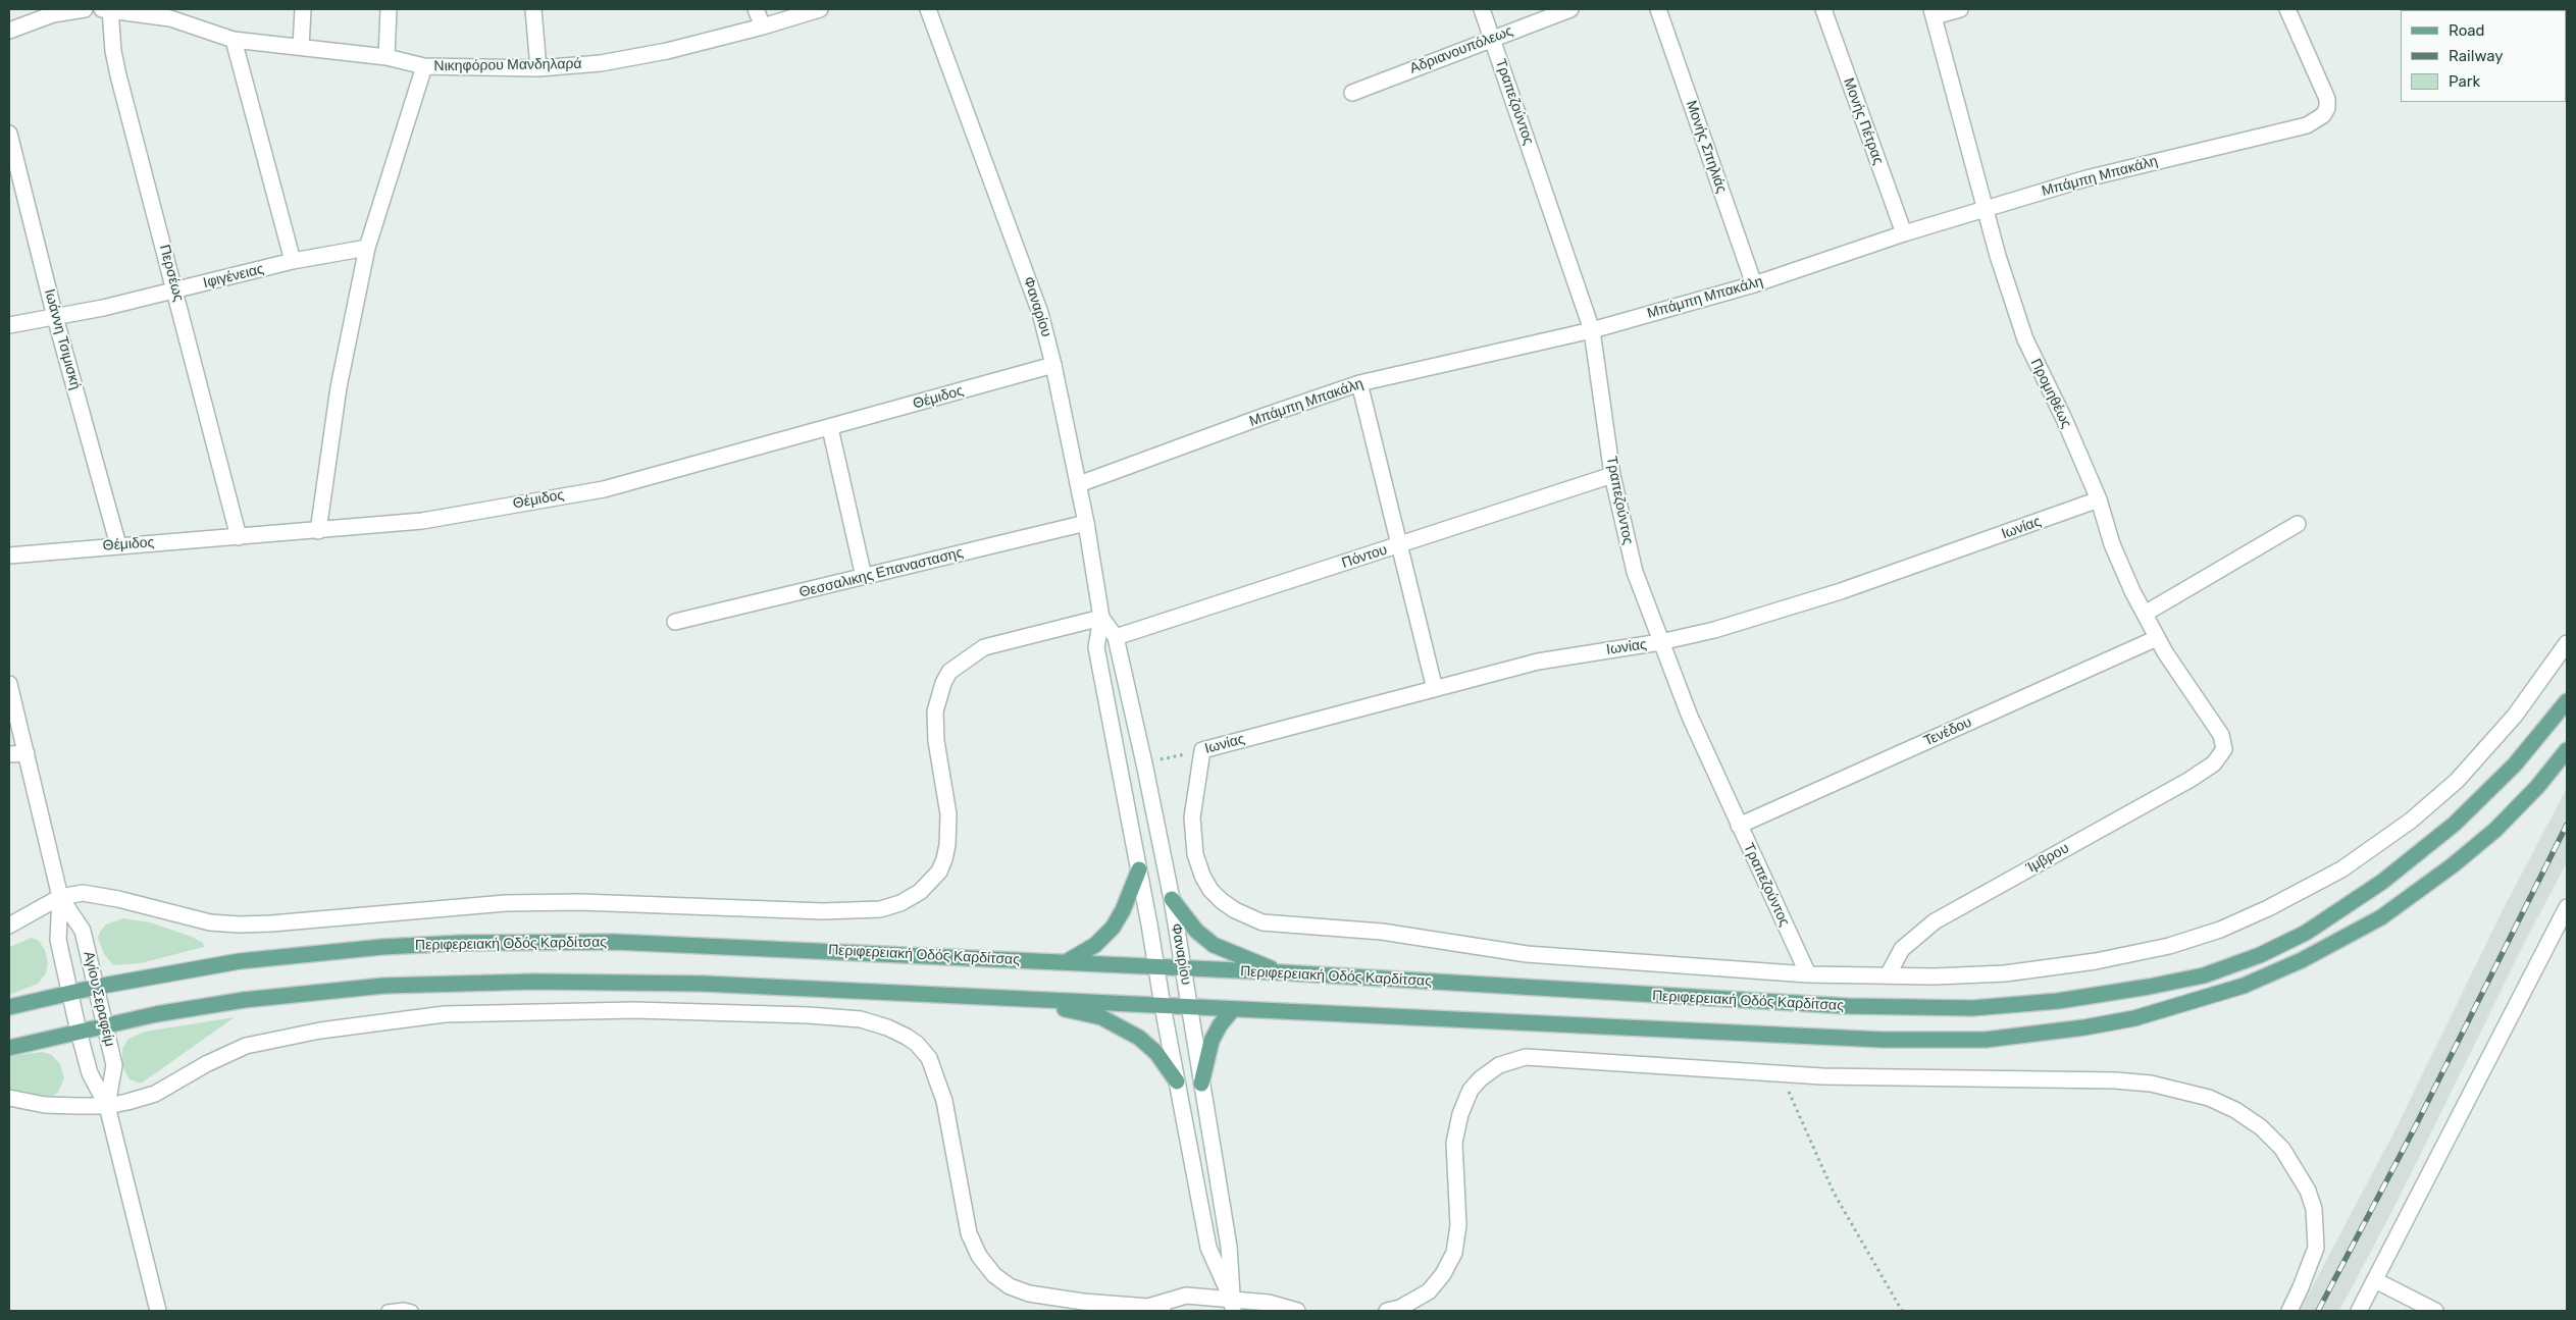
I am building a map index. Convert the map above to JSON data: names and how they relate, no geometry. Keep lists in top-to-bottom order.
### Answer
{
  "streets": {
    "main road": ["Περιφερειακή Οδός Καρδίτσας"],
    "street": [
      "Αδριανουπόλεως",
      "Νικηφόρου Μανδηλαρά",
      "Τραπεζούντος",
      "Μονής Πέτρας",
      "Μονής Σπηλιάς",
      "Μπάμπη Μπακάλη",
      "Περσέως",
      "Ιφιγένειας",
      "Φαναρίου",
      "Ιωάννη Τσιμισκή",
      "Προμηθέως",
      "Θέμιδος",
      "Ιωνίας",
      "Πόντου",
      "Θεσσαλικης Επαναστασης",
      "Τενέδου",
      "Ίμβρου",
      "Αγίου Σεραφείμ"
    ]
  },
  "crossings": [
    ["Αδριανουπόλεως", "Τραπεζούντος"],
    ["Νικηφόρου Μανδηλαρά", "Περσέως"],
    ["Τραπεζούντος", "Μπάμπη Μπακάλη"],
    ["Τραπεζούντος", "Ιωνίας"],
    ["Τραπεζούντος", "Πόντου"],
    ["Τραπεζούντος", "Τενέδου"],
    ["Μονής Πέτρας", "Μπάμπη Μπακάλη"],
    ["Μονής Σπηλιάς", "Μπάμπη Μπακάλη"],
    ["Μπάμπη Μπακάλη", "Φαναρίου"],
    ["Μπάμπη Μπακάλη", "Προμηθέως"],
    ["Περσέως", "Ιφιγένειας"],
    ["Περσέως", "Θέμιδος"],
    ["Ιφιγένειας", "Ιωάννη Τσιμισκή"],
    ["Φαναρίου", "Θέμιδος"],
    ["Φαναρίου", "Ιωνίας"],
    ["Φαναρίου", "Πόντου"],
    ["Φαναρίου", "Θεσσαλικης Επαναστασης"],
    ["Φαναρίου", "Περιφερειακή Οδός Καρδίτσας"],
    ["Ιωάννη Τσιμισκή", "Θέμιδος"],
    ["Προμηθέως", "Ιωνίας"],
    ["Προμηθέως", "Τενέδου"],
    ["Προμηθέως", "Ίμβρου"],
    ["Περιφερειακή Οδός Καρδίτσας", "Αγίου Σεραφείμ"]
  ],
  "legend": ["Road", "Railway", "Park"]
}
